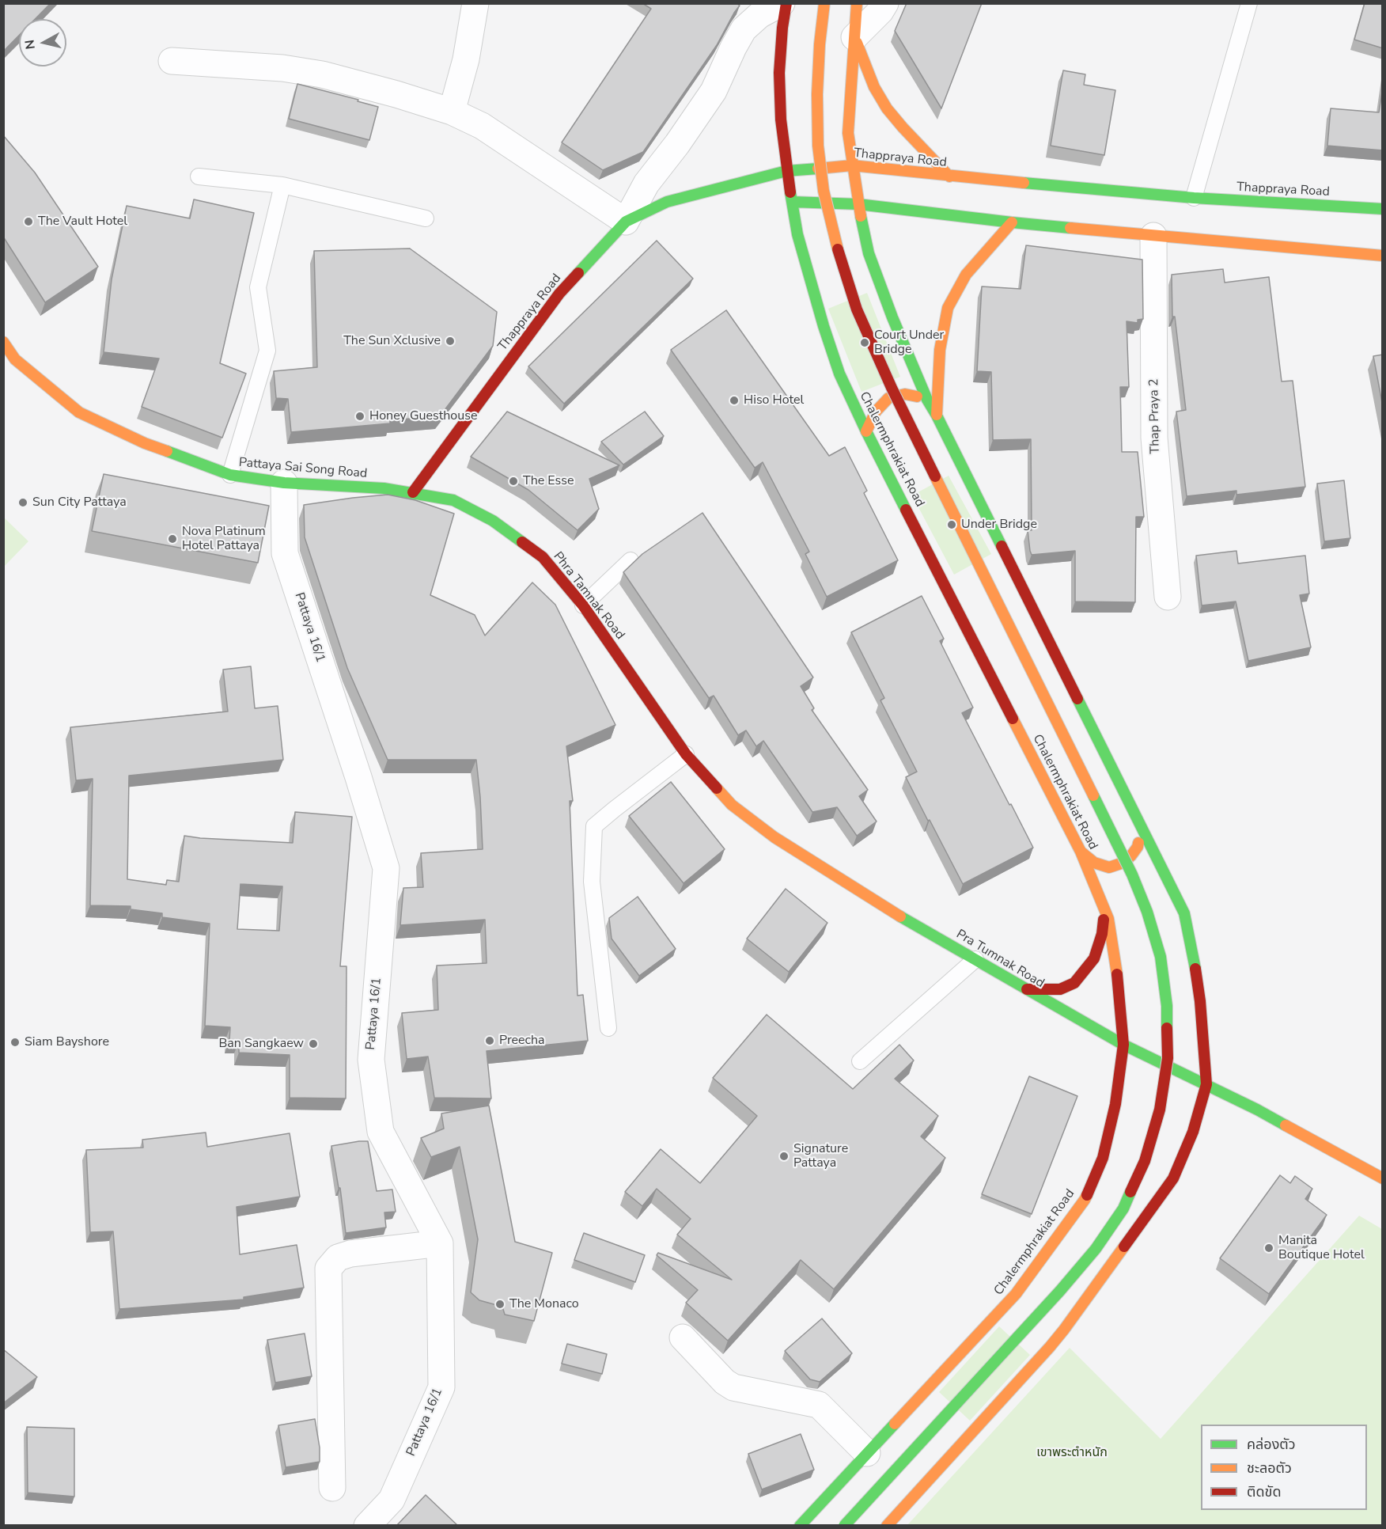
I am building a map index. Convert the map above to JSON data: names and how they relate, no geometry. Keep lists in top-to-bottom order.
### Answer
{
  "streets": {
    "main road": [
      "Thappraya Road",
      "Chalermphrakiat Road",
      "Pattaya Sai Song Road",
      "Phra Tamnak Road",
      "Pra Tumnak Road"
    ],
    "street": ["Thap Praya 2", "Pattaya 16/1"]
  },
  "crossings": [
    ["Thappraya Road", "Chalermphrakiat Road"],
    ["Thappraya Road", "Pattaya Sai Song Road"],
    ["Thappraya Road", "Phra Tamnak Road"],
    ["Chalermphrakiat Road", "Pra Tumnak Road"],
    ["Pattaya Sai Song Road", "Phra Tamnak Road"],
    ["Pattaya Sai Song Road", "Pattaya 16/1"],
    ["Phra Tamnak Road", "Pra Tumnak Road"]
  ],
  "parks": ["เขาพระตำหนัก"],
  "places": [
    "The Vault Hotel",
    "The Sun Xclusive",
    "Court Under Bridge",
    "Hiso Hotel",
    "Honey Guesthouse",
    "The Esse",
    "Sun City Pattaya",
    "Under Bridge",
    "Nova Platinum Hotel Pattaya",
    "Preecha",
    "Siam Bayshore",
    "Ban Sangkaew",
    "Signature Pattaya",
    "Manita Boutique Hotel",
    "The Monaco"
  ],
  "legend": ["คล่องตัว", "ชะลอตัว", "ติดขัด"],
  "north": "left"
}
